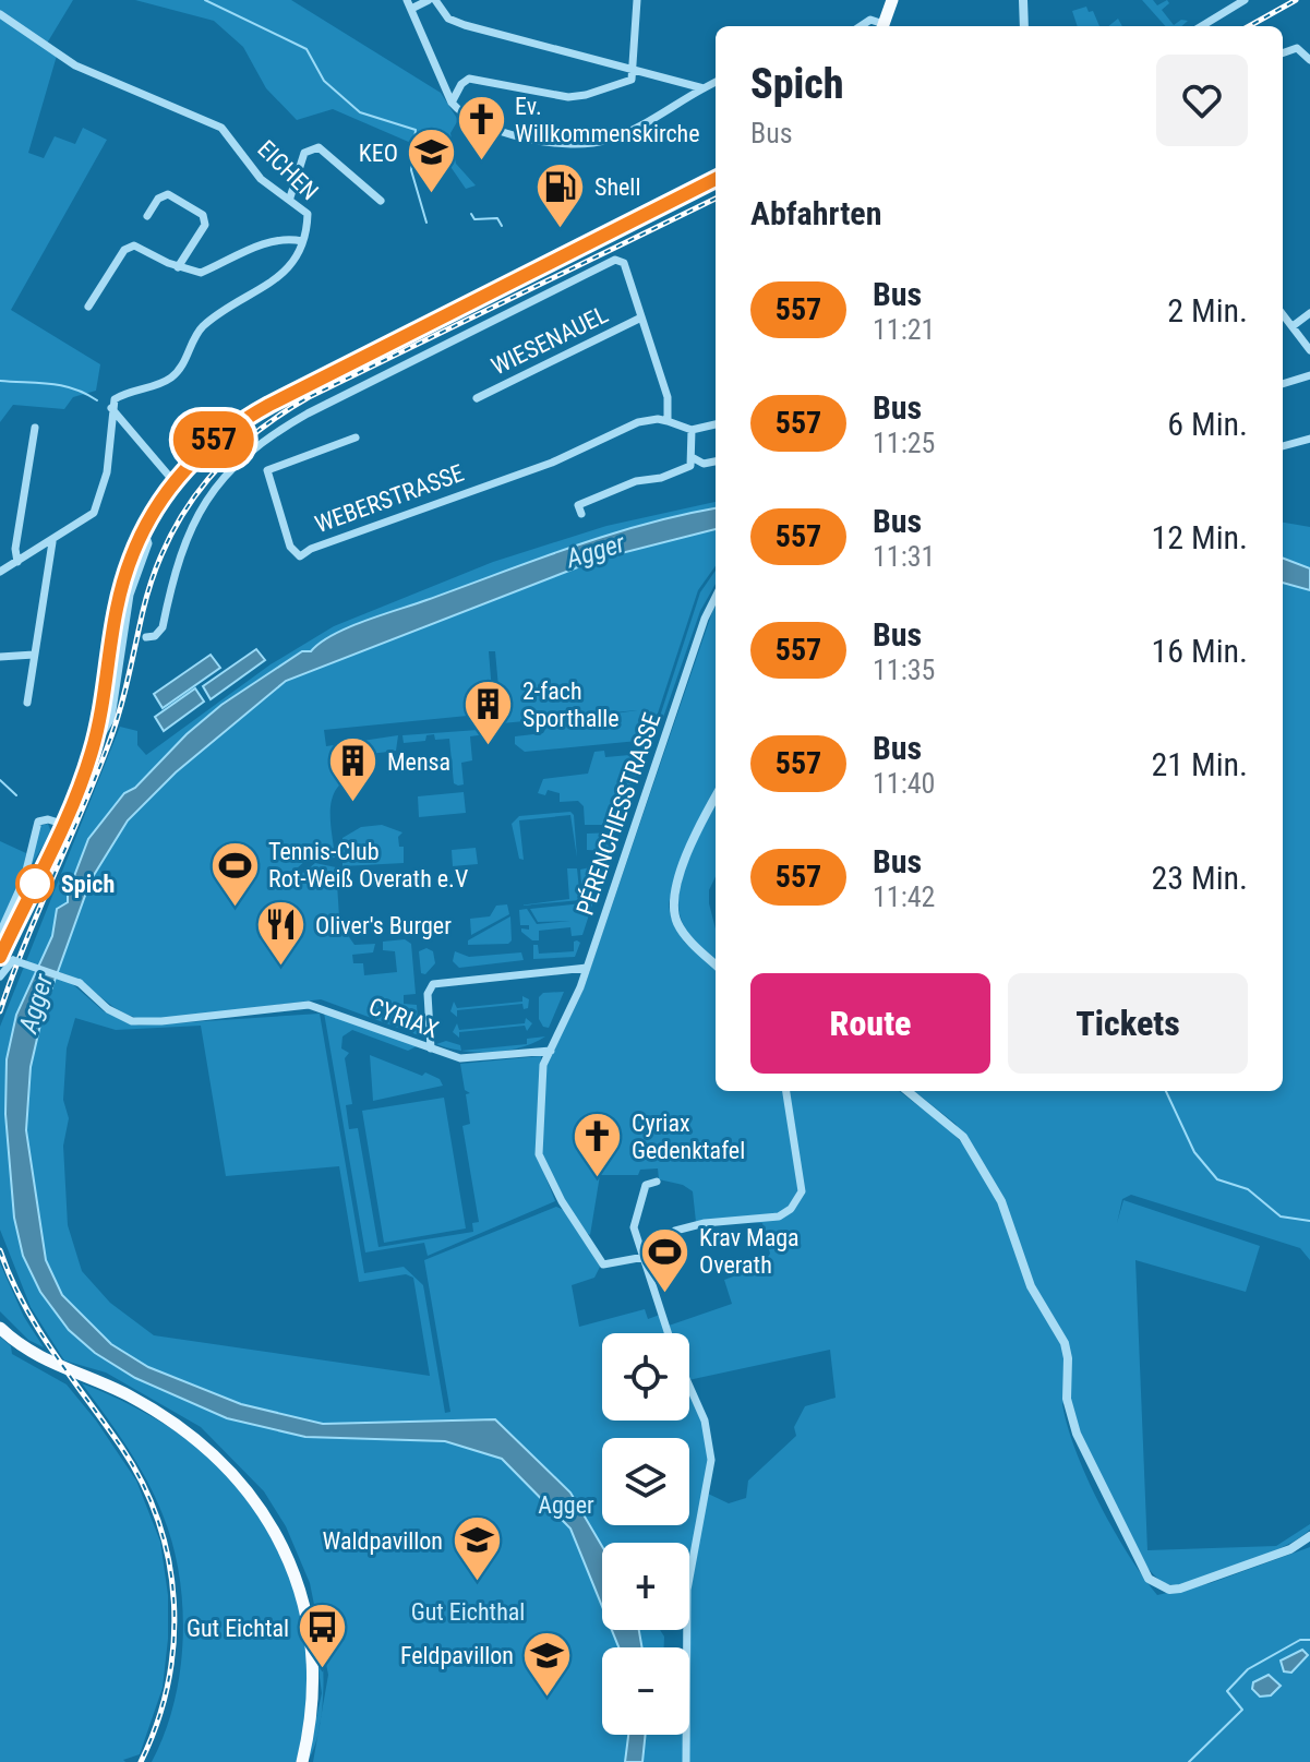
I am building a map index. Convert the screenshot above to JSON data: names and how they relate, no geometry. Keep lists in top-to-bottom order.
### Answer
{
  "streets": {
    "street": [
      "EICHEN",
      "WIESENAUEL",
      "WEBERSTRASSE",
      "PÉRENCHIESSTRASSE",
      "CYRIAX"
    ]
  },
  "crossings": [
    ["WIESENAUEL", "WEBERSTRASSE"],
    ["PÉRENCHIESSTRASSE", "CYRIAX"]
  ],
  "water": ["Agger"],
  "parks": ["Agger", "Gut Eichthal"],
  "places": {
    "church": ["Ev. Willkommenskirche", "Cyriax Gedenktafel"],
    "school or university": ["KEO", "Waldpavillon", "Feldpavillon"],
    "fuel station": ["Shell"],
    "building": ["2-fach Sporthalle", "Mensa"],
    "other": ["Spich"],
    "sports": ["Tennis-Club Rot-Weiß Overath e.V", "Krav Maga Overath"],
    "restaurant": ["Oliver's Burger"],
    "bus stop": ["Gut Eichtal"]
  },
  "lines": ["bus line 557"],
  "page": {
    "on_map": "557",
    "heading": [
      ["Spich", "Bus"],
      "Abfahrten"
    ],
    "list": [
      {
        "mark": "557",
        "name": "Bus",
        "note": "11:21",
        "value": "2 Min."
      },
      {
        "mark": "557",
        "name": "Bus",
        "note": "11:25",
        "value": "6 Min."
      },
      {
        "mark": "557",
        "name": "Bus",
        "note": "11:31",
        "value": "12 Min."
      },
      {
        "mark": "557",
        "name": "Bus",
        "note": "11:35",
        "value": "16 Min."
      },
      {
        "mark": "557",
        "name": "Bus",
        "note": "11:40",
        "value": "21 Min."
      },
      {
        "mark": "557",
        "name": "Bus",
        "note": "11:42",
        "value": "23 Min."
      }
    ],
    "buttons": ["Route", "Tickets"],
    "map_buttons": ["+", "−"]
  }
}
